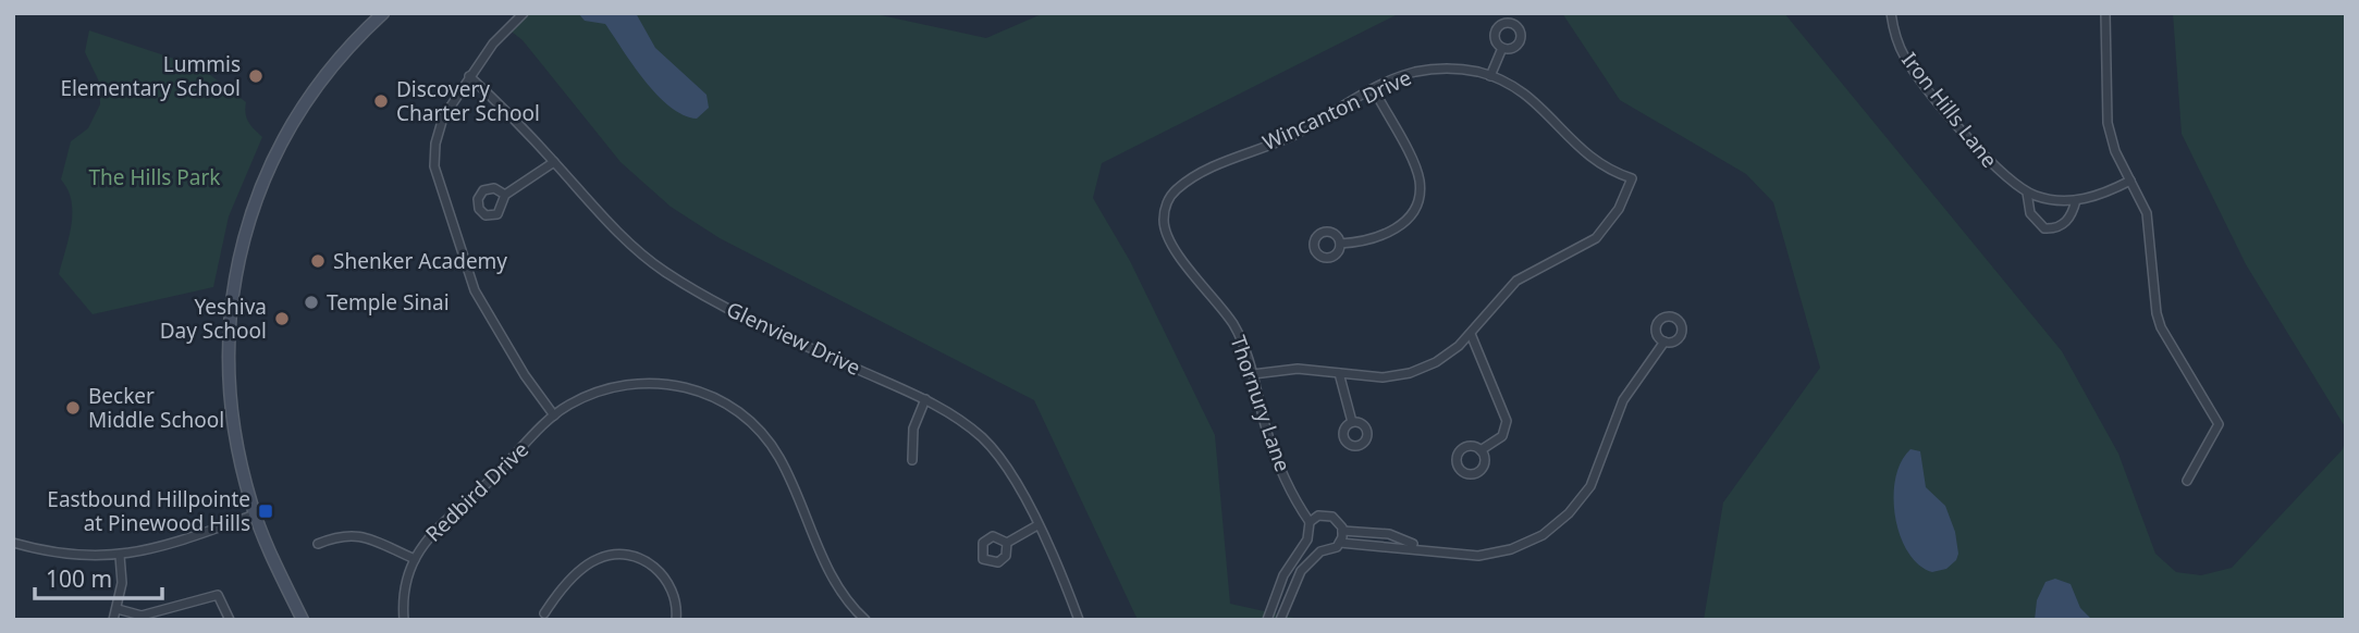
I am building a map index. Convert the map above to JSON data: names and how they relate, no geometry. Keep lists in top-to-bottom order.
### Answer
{
  "streets": {
    "street": [
      "Wincanton Drive",
      "Iron Hills Lane",
      "Glenview Drive",
      "Thornury Lane",
      "Redbird Drive"
    ]
  },
  "crossings": [
    ["Wincanton Drive", "Thornury Lane"]
  ],
  "parks": ["The Hills Park"],
  "places": {
    "other": [
      "Lummis Elementary School",
      "Discovery Charter School",
      "Shenker Academy",
      "Temple Sinai",
      "Yeshiva Day School",
      "Becker Middle School"
    ],
    "transit": ["Eastbound Hillpointe at Pinewood Hills"]
  },
  "scale_bar": "100 m"
}
